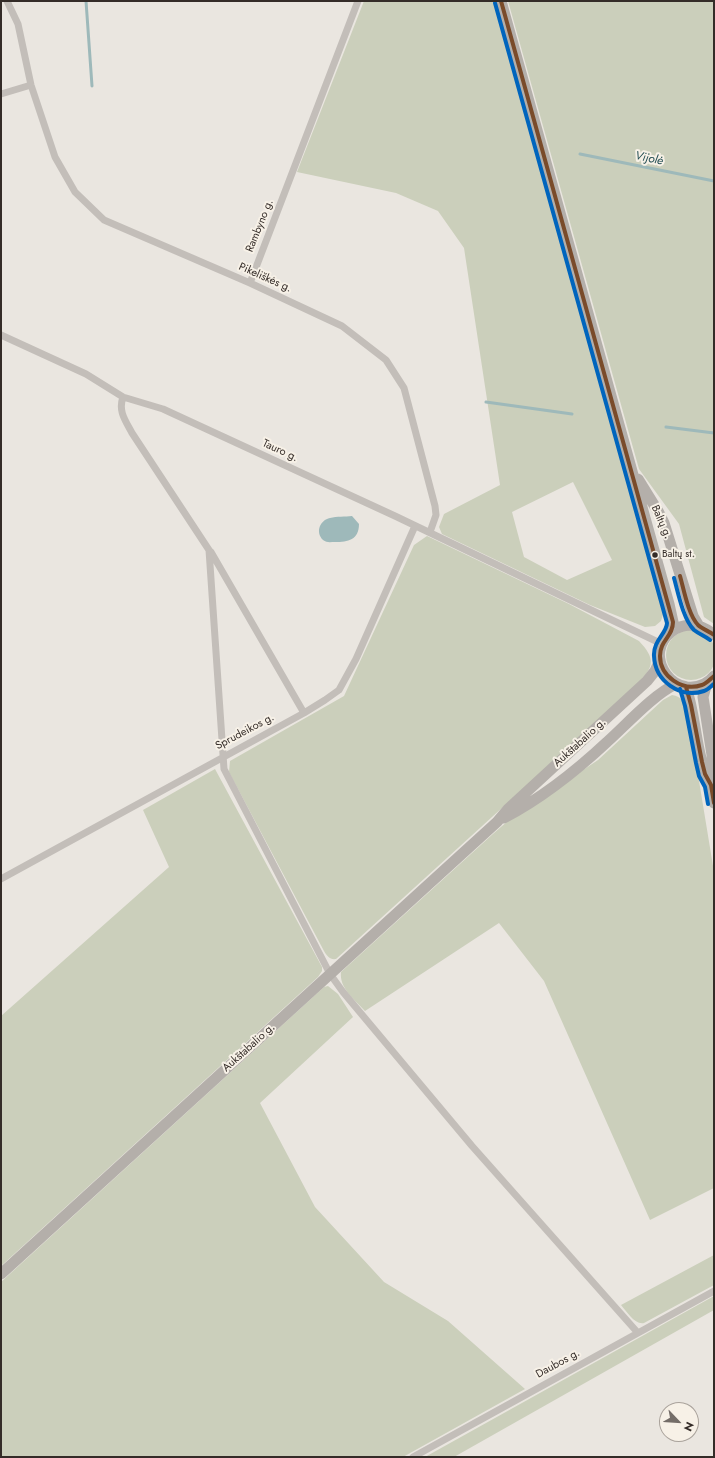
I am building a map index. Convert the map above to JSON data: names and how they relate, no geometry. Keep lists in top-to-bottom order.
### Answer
{
  "streets": {
    "main road": ["Baltų g.", "Aukštabalio g."],
    "street": [
      "Rambyno g.",
      "Pikeliškės g.",
      "Tauro g.",
      "Sprudeikos g.",
      "Daubos g."
    ]
  },
  "crossings": [
    ["Rambyno g.", "Pikeliškės g."],
    ["Pikeliškės g.", "Tauro g."],
    ["Tauro g.", "Sprudeikos g."]
  ],
  "water": ["Vijolė"],
  "places": ["Baltų st."],
  "north": "bottom right"
}
